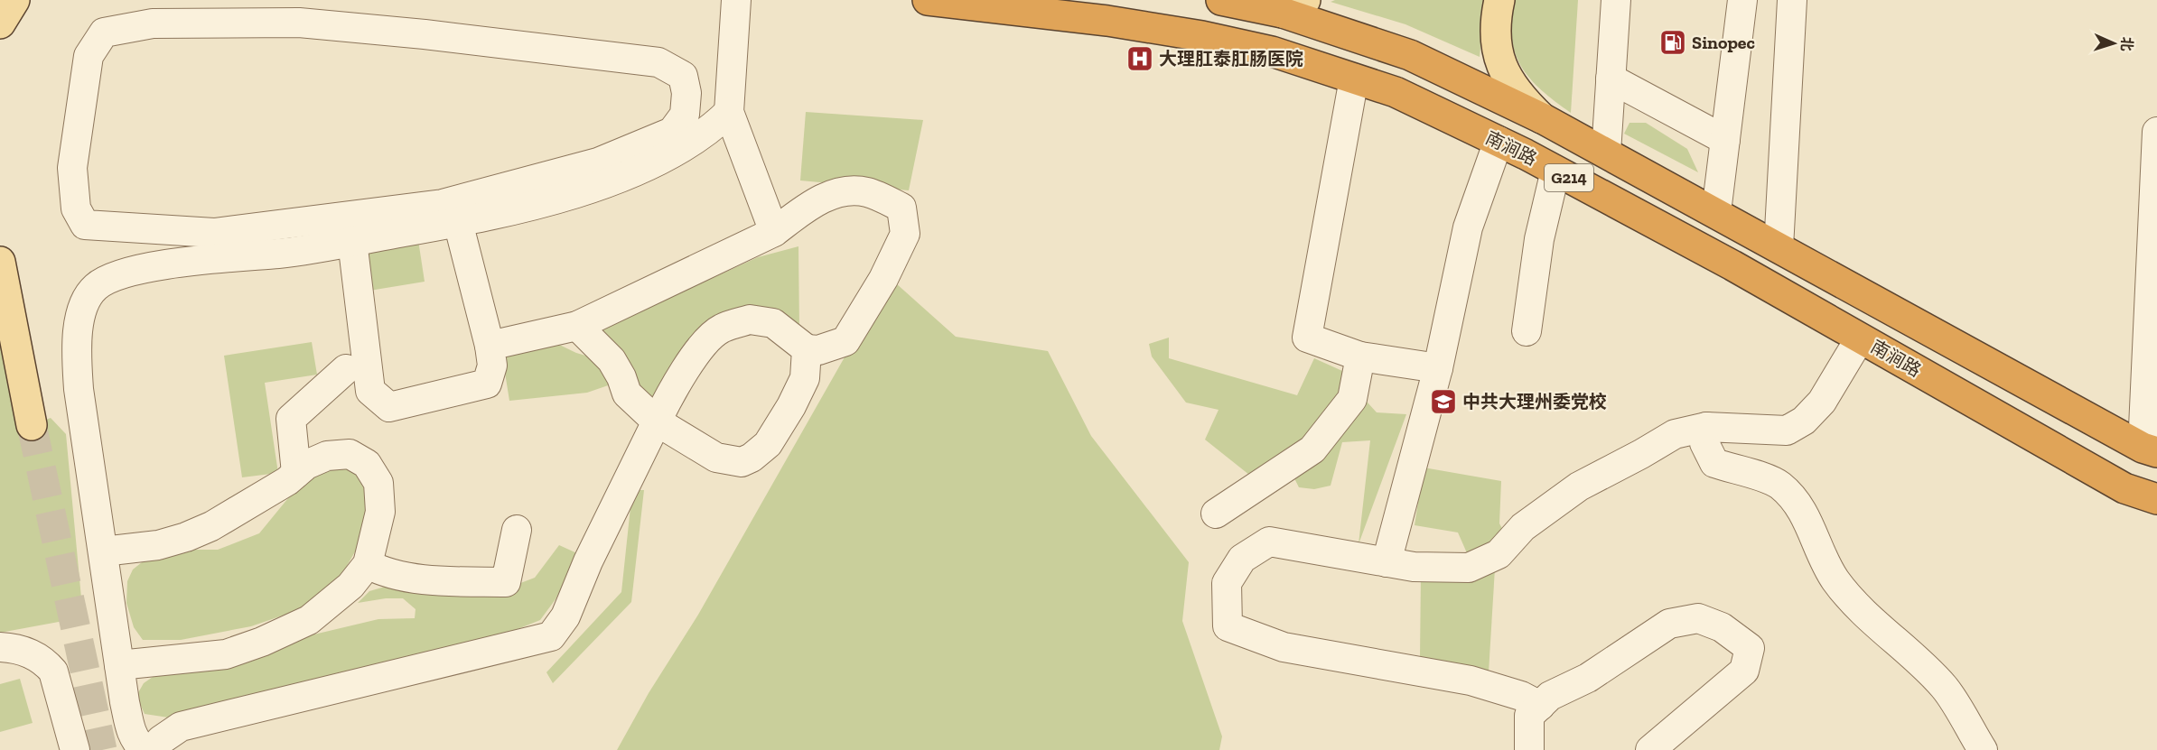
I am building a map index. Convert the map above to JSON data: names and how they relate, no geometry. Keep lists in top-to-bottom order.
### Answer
{
  "streets": {
    "highway": ["南涧路", "G214"]
  },
  "places": {
    "fuel station": ["Sinopec"],
    "hospital": ["大理肛泰肛肠医院"],
    "school or university": ["中共大理州委党校"]
  },
  "north": "right"
}
